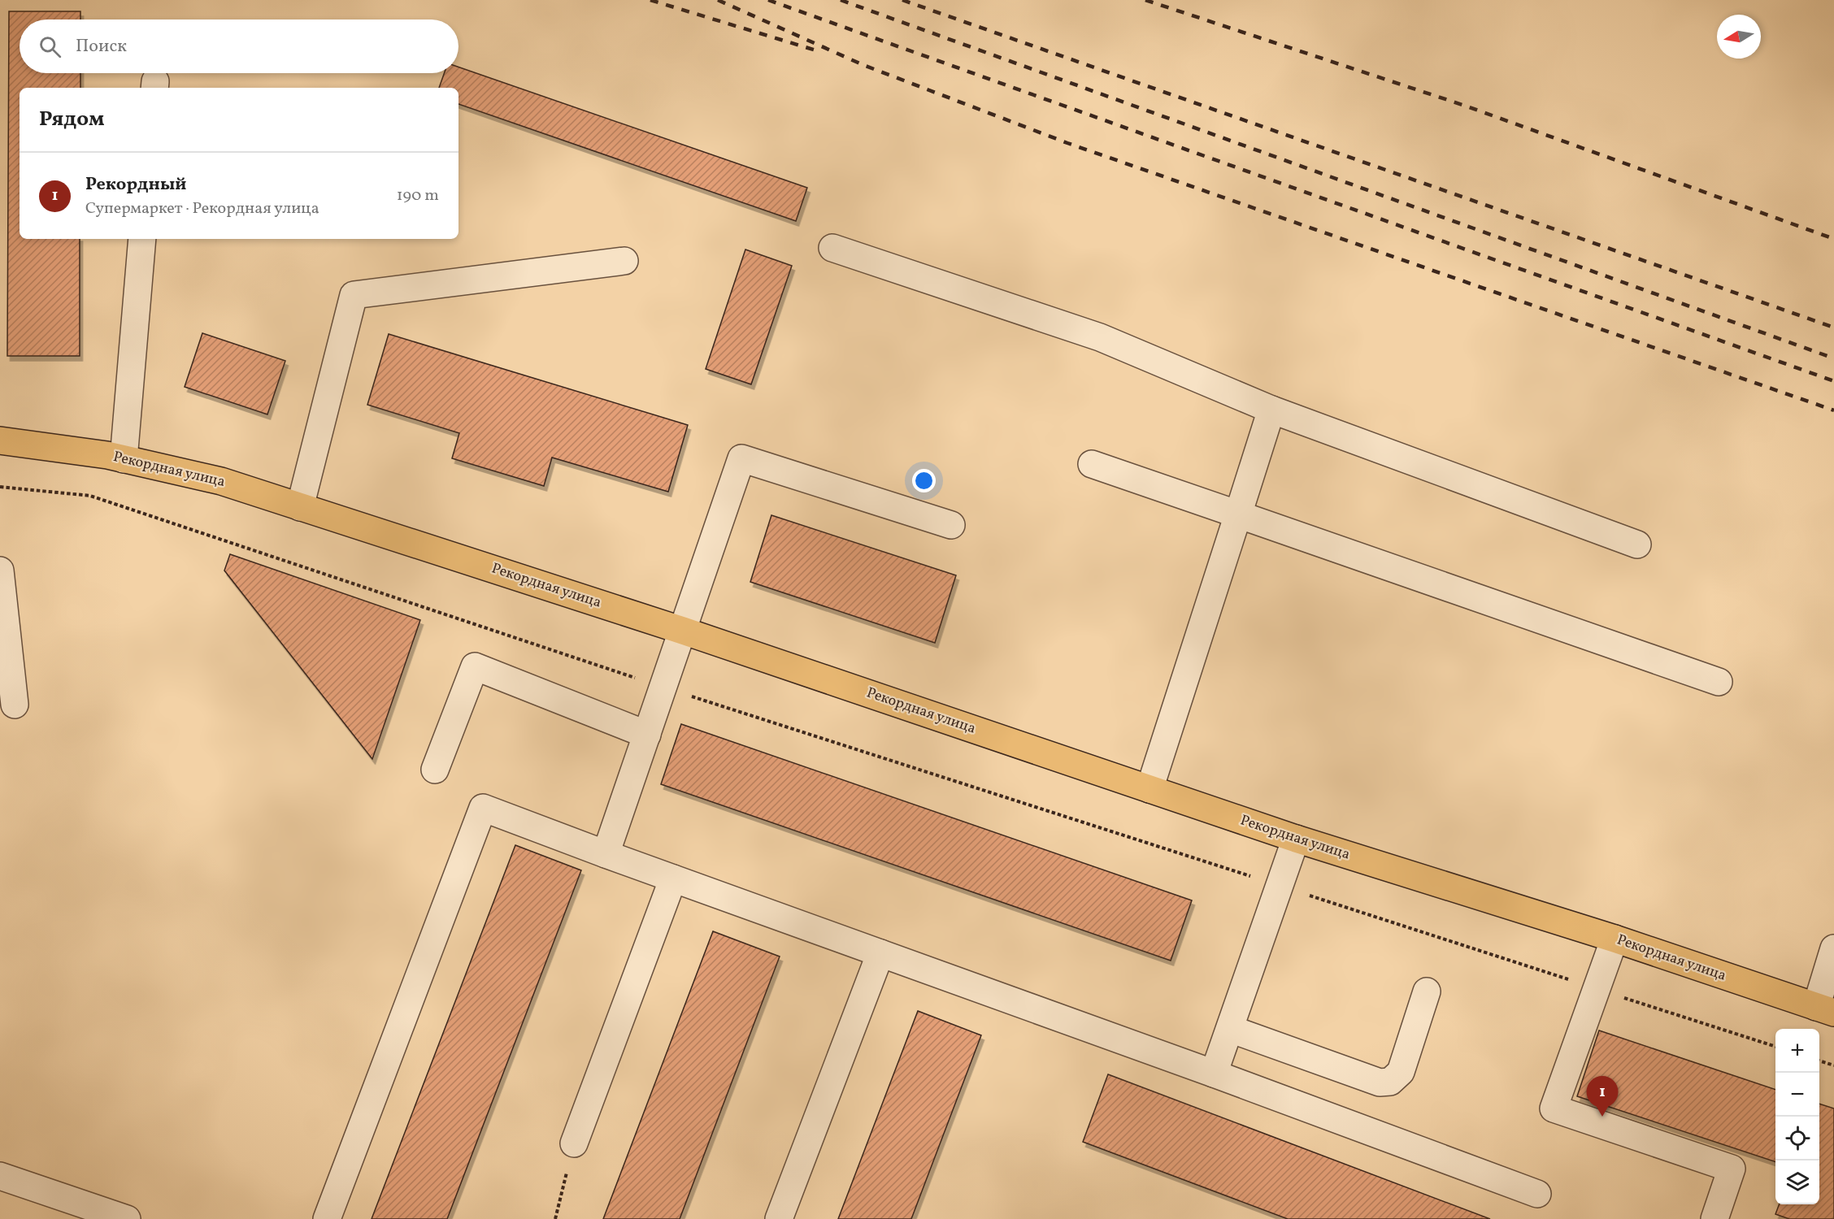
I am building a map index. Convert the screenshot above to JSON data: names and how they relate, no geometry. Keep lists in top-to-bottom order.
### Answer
{
  "streets": {
    "main road": ["Рекордная улица"]
  },
  "north": "left",
  "page": {
    "search": "Поиск",
    "heading": "Рядом",
    "list": [
      {
        "mark": "1",
        "name": "Рекордный",
        "note": "Супермаркет · Рекордная улица",
        "value": "190 m"
      }
    ],
    "map_buttons": ["+", "−"],
    "pins": "1"
  }
}
